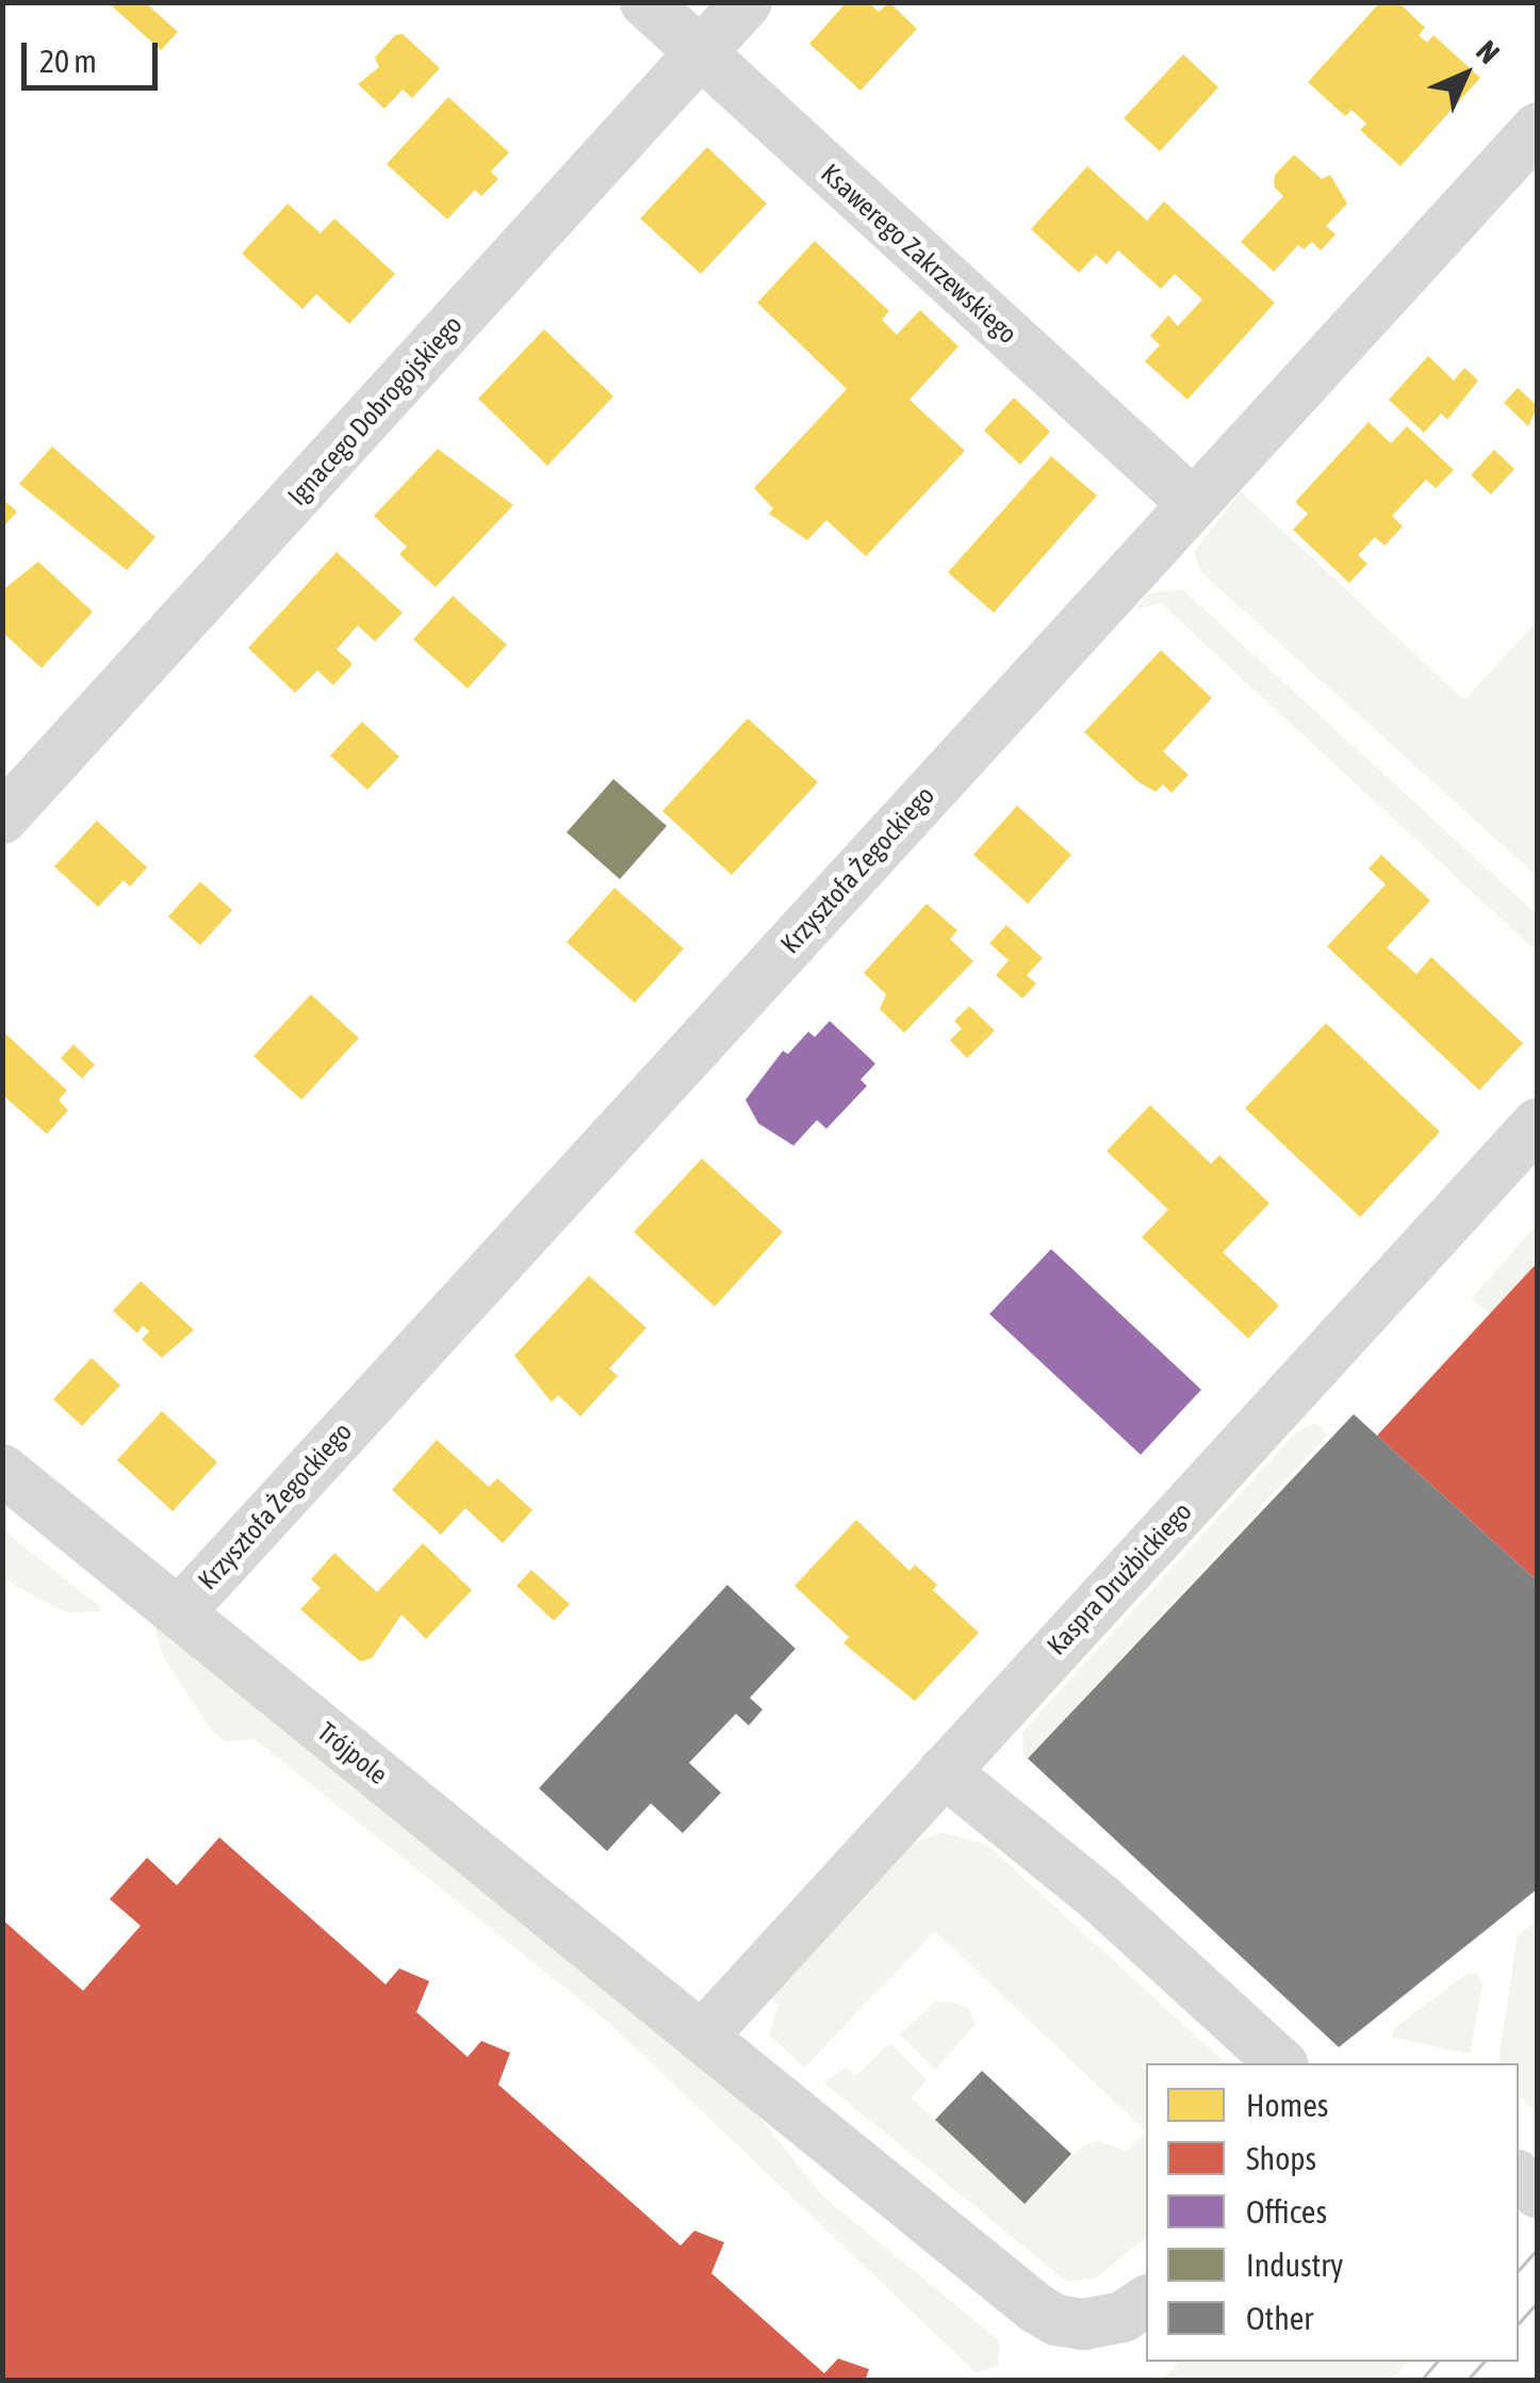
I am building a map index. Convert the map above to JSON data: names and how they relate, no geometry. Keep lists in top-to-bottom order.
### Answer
{
  "streets": {
    "street": [
      "Ksawerego Zakrzewskiego",
      "Ignacego Dobrogojskiego",
      "Krzysztofa Żegockiego",
      "Kaspra Drużbickiego",
      "Trójpole"
    ]
  },
  "crossings": [
    ["Ksawerego Zakrzewskiego", "Ignacego Dobrogojskiego"],
    ["Ksawerego Zakrzewskiego", "Krzysztofa Żegockiego"],
    ["Krzysztofa Żegockiego", "Trójpole"],
    ["Kaspra Drużbickiego", "Trójpole"]
  ],
  "legend": [
    "Homes",
    "Shops",
    "Offices",
    "Industry",
    "Other"
  ],
  "scale_bar": "20 m",
  "north": "top right"
}
